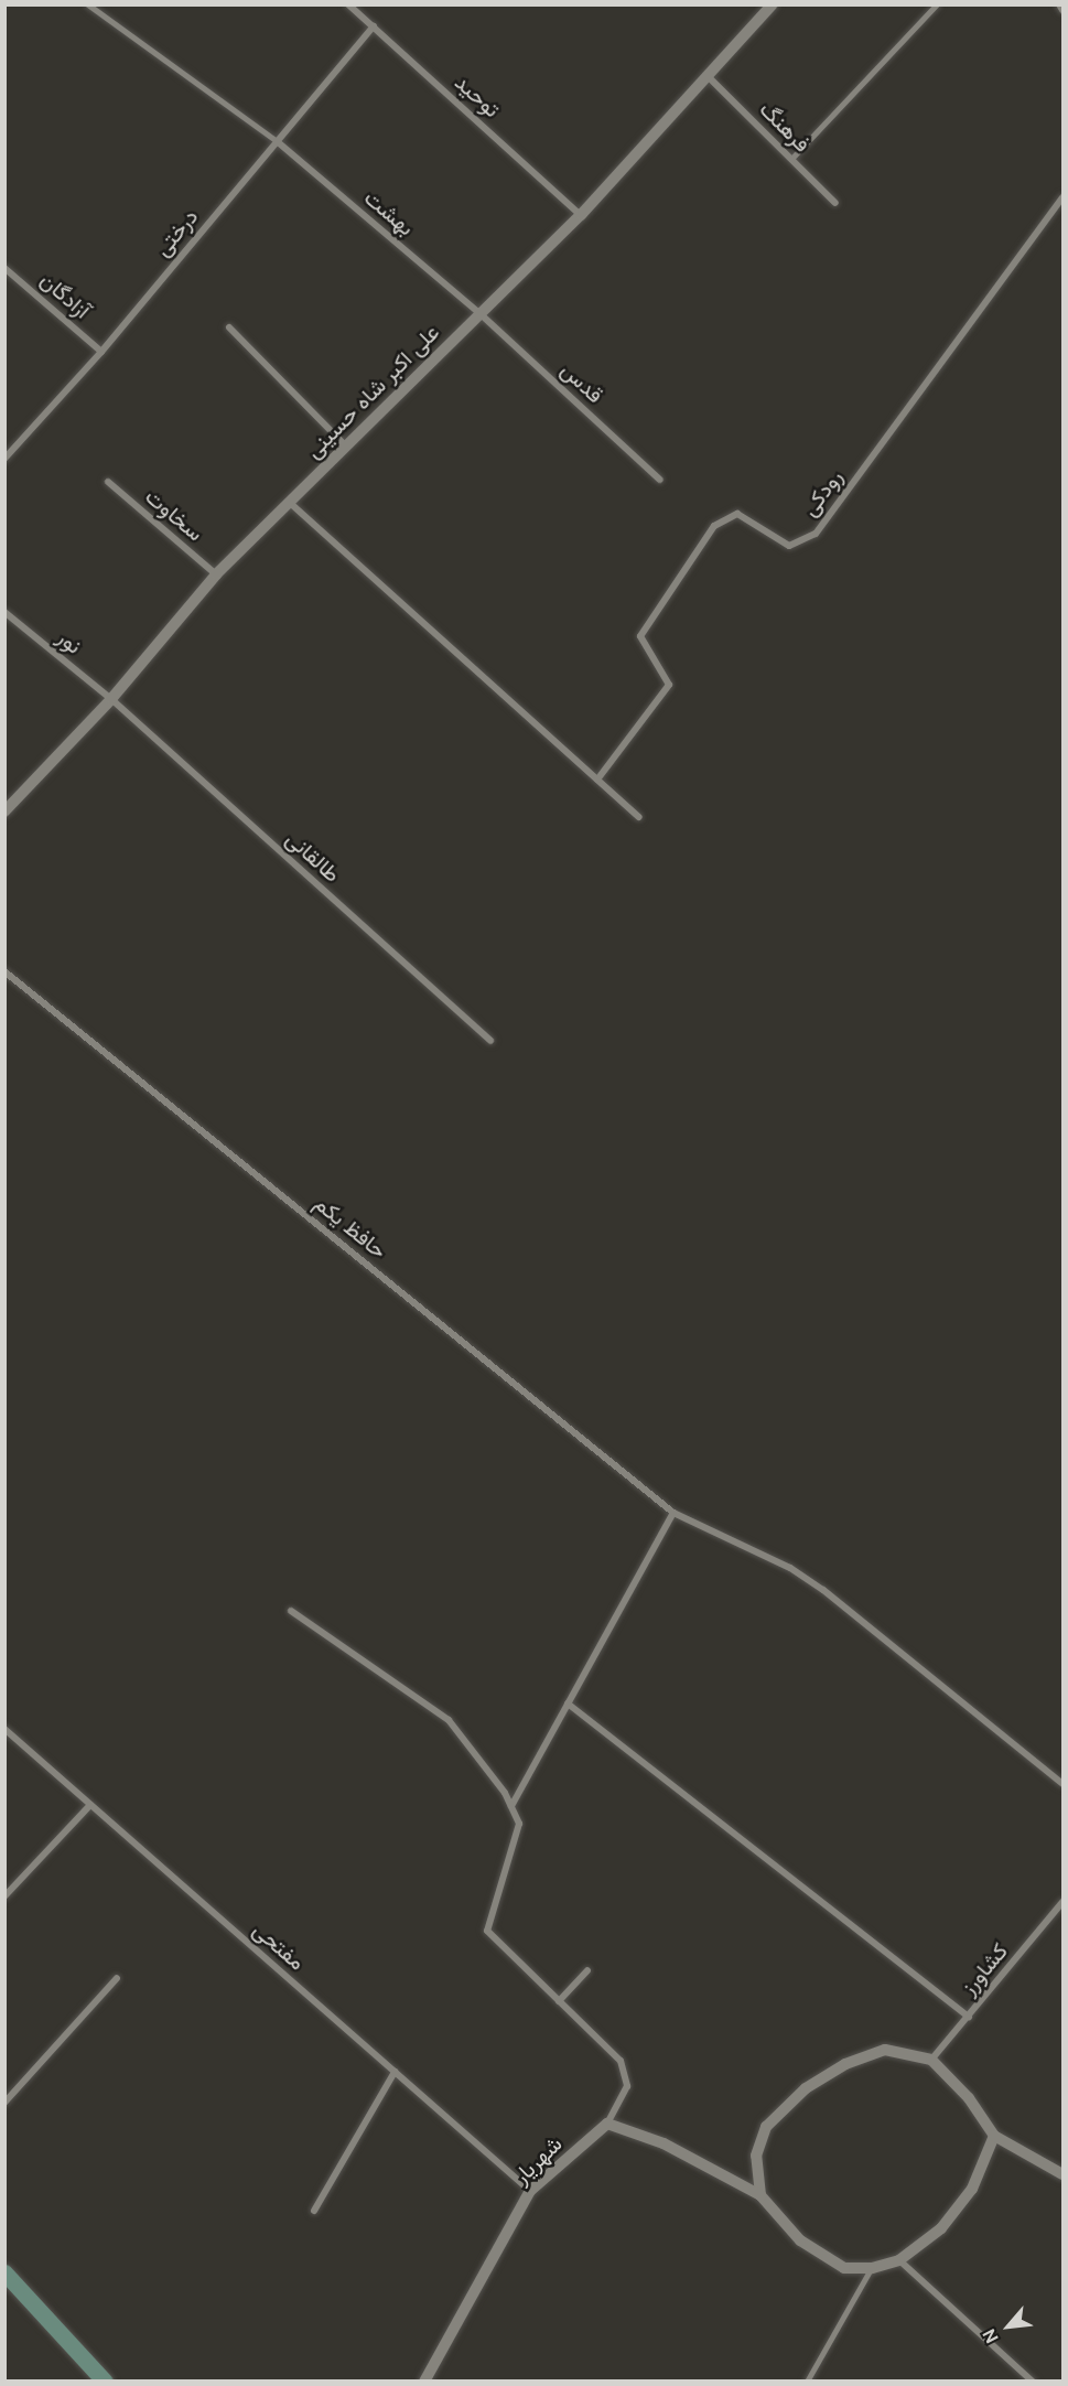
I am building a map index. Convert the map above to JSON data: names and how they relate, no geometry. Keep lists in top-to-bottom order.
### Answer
{
  "streets": {
    "street": [
      "توحید",
      "فرهنگ",
      "بهشت",
      "درختی",
      "آزادگان",
      "قدس",
      "علی اکبر شاه حسینی",
      "رودکی",
      "سخاوت",
      "نور",
      "طالقانی",
      "حافظ یکم",
      "مفتحی",
      "کشاورز",
      "شهریار"
    ]
  },
  "crossings": [
    ["توحید", "درختی"],
    ["توحید", "علی اکبر شاه حسینی"],
    ["فرهنگ", "علی اکبر شاه حسینی"],
    ["بهشت", "درختی"],
    ["بهشت", "قدس"],
    ["بهشت", "علی اکبر شاه حسینی"],
    ["درختی", "آزادگان"],
    ["قدس", "علی اکبر شاه حسینی"],
    ["علی اکبر شاه حسینی", "سخاوت"],
    ["علی اکبر شاه حسینی", "نور"],
    ["علی اکبر شاه حسینی", "طالقانی"],
    ["نور", "طالقانی"],
    ["مفتحی", "شهریار"]
  ],
  "north": "bottom left"
}
